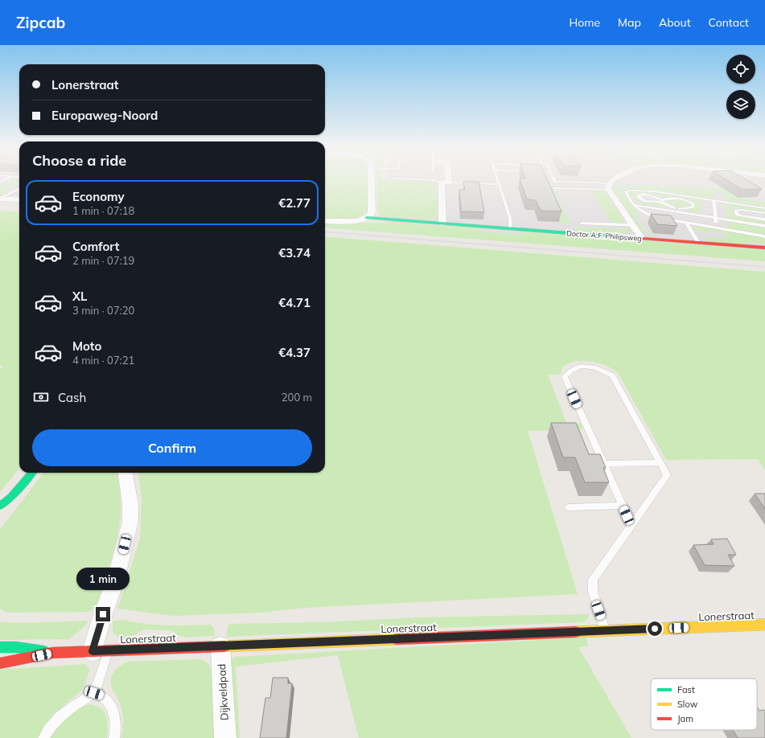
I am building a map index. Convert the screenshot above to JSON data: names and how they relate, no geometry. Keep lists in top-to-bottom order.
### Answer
{
  "streets": {
    "street": ["Doctor A.F. Philipsweg", "Lonerstraat", "Dijkveldpad"]
  },
  "crossings": [
    ["Lonerstraat", "Dijkveldpad"]
  ],
  "legend": ["Fast", "Slow", "Jam"],
  "page": {
    "header": "Zipcab",
    "nav": [
      "Home",
      "Map",
      "About",
      "Contact"
    ],
    "banner": ["Lonerstraat", "Europaweg-Noord"],
    "heading": "Choose a ride",
    "list": [
      {
        "name": "Economy",
        "note": "1 min · 07:18",
        "value": "€2.77"
      },
      {
        "name": "Comfort",
        "note": "2 min · 07:19",
        "value": "€3.74"
      },
      {
        "name": "XL",
        "note": "3 min · 07:20",
        "value": "€4.71"
      },
      {
        "name": "Moto",
        "note": "4 min · 07:21",
        "value": "€4.37"
      }
    ],
    "pay": ["Cash", "200 m"],
    "buttons": "Confirm",
    "bubble": "1 min"
  }
}
